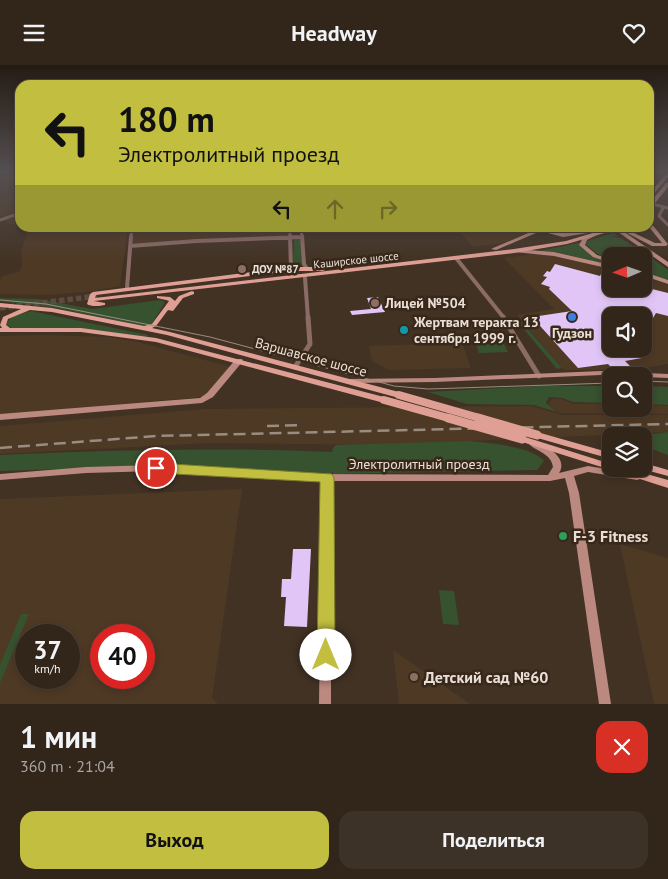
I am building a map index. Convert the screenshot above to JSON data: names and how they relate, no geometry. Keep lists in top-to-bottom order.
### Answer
{
  "streets": {
    "main road": ["Каширское шоссе", "Варшавское шоссе", "Электролитный проезд"]
  },
  "places": [
    "ДОУ №87",
    "Лицей №504",
    "Гудзон",
    "Жертвам теракта 13 сентября 1999 г.",
    "F-3 Fitness",
    "Детский сад №60"
  ],
  "north": "left",
  "page": {
    "header": "Headway",
    "turn": ["180 m", "Электролитный проезд"],
    "speed": "37 km/h",
    "limit": "40",
    "heading": ["1 мин", "360 m · 21:04"],
    "buttons": ["Выход", "Поделиться"]
  }
}
